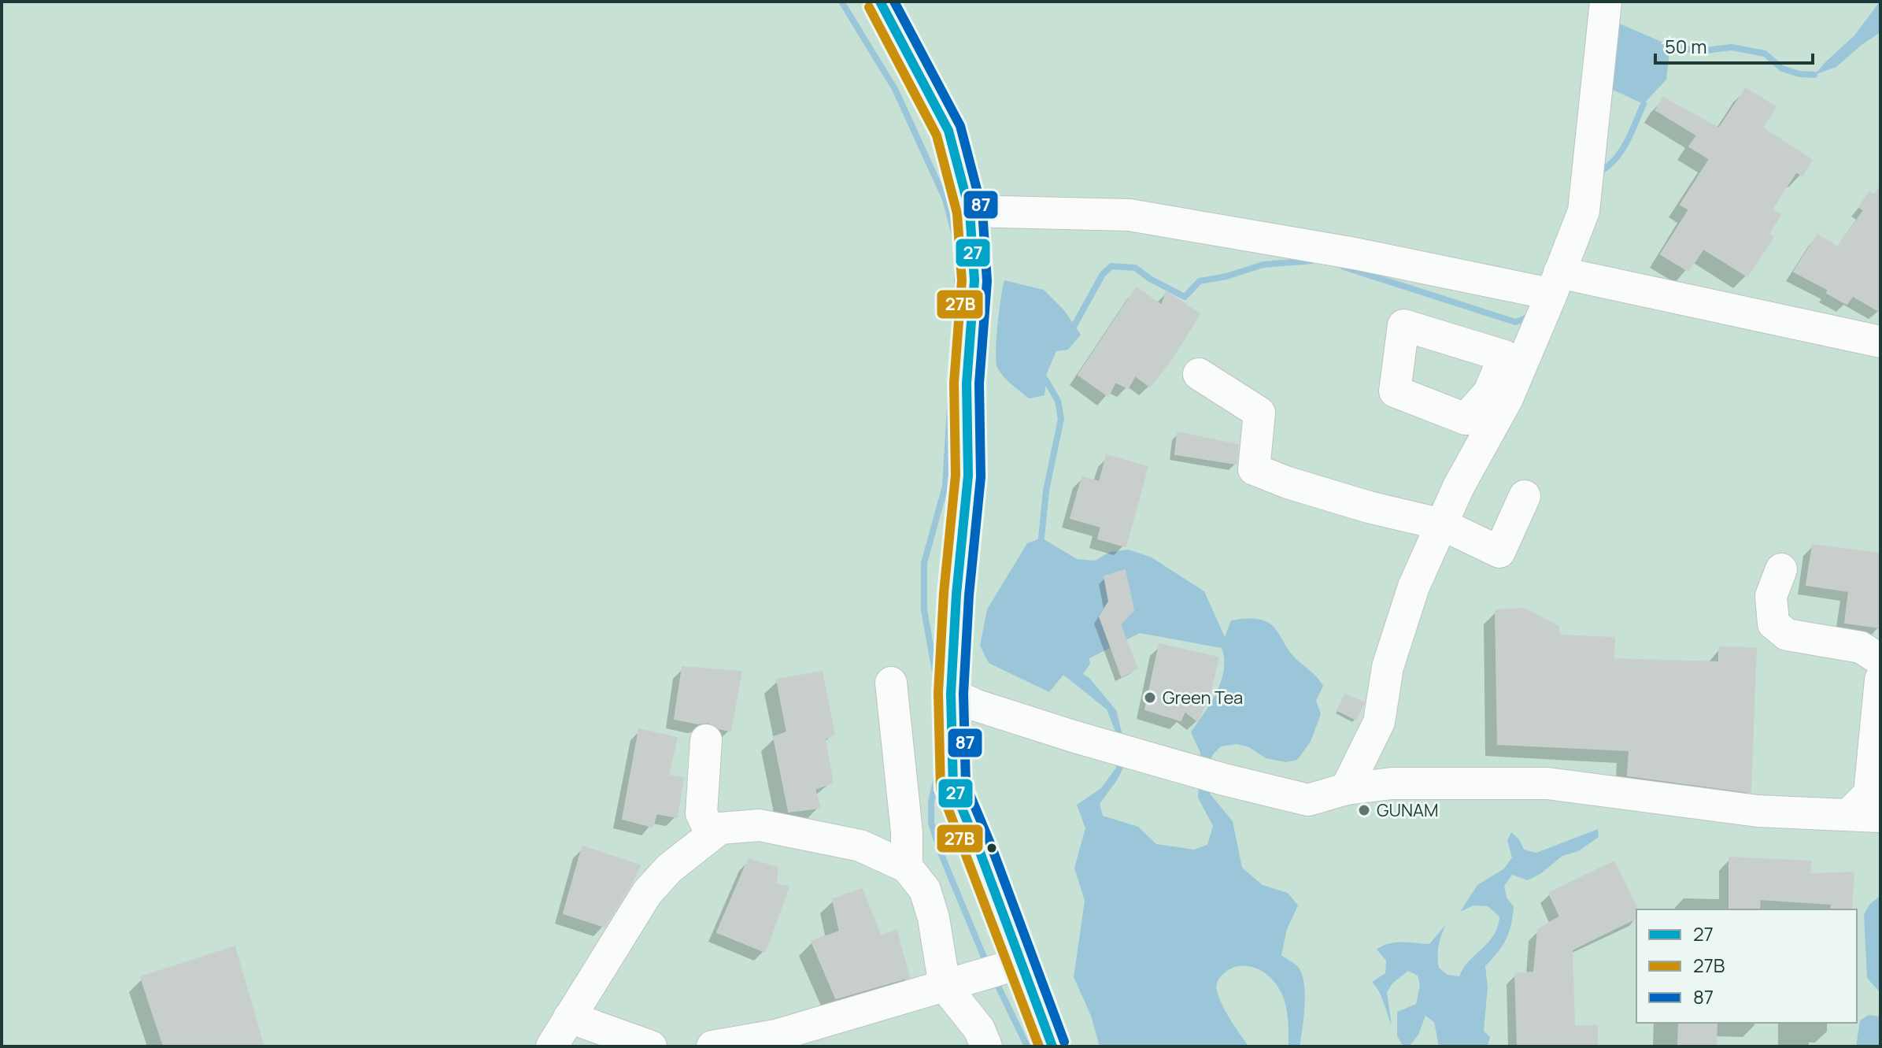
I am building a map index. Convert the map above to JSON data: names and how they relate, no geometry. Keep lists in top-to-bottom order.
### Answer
{
  "places": ["Green Tea", "GUNAM"],
  "lines": ["transit line 27", "transit line 87", "transit line 27B"],
  "legend": ["27", "27B", "87"],
  "scale_bar": "50 m"
}
